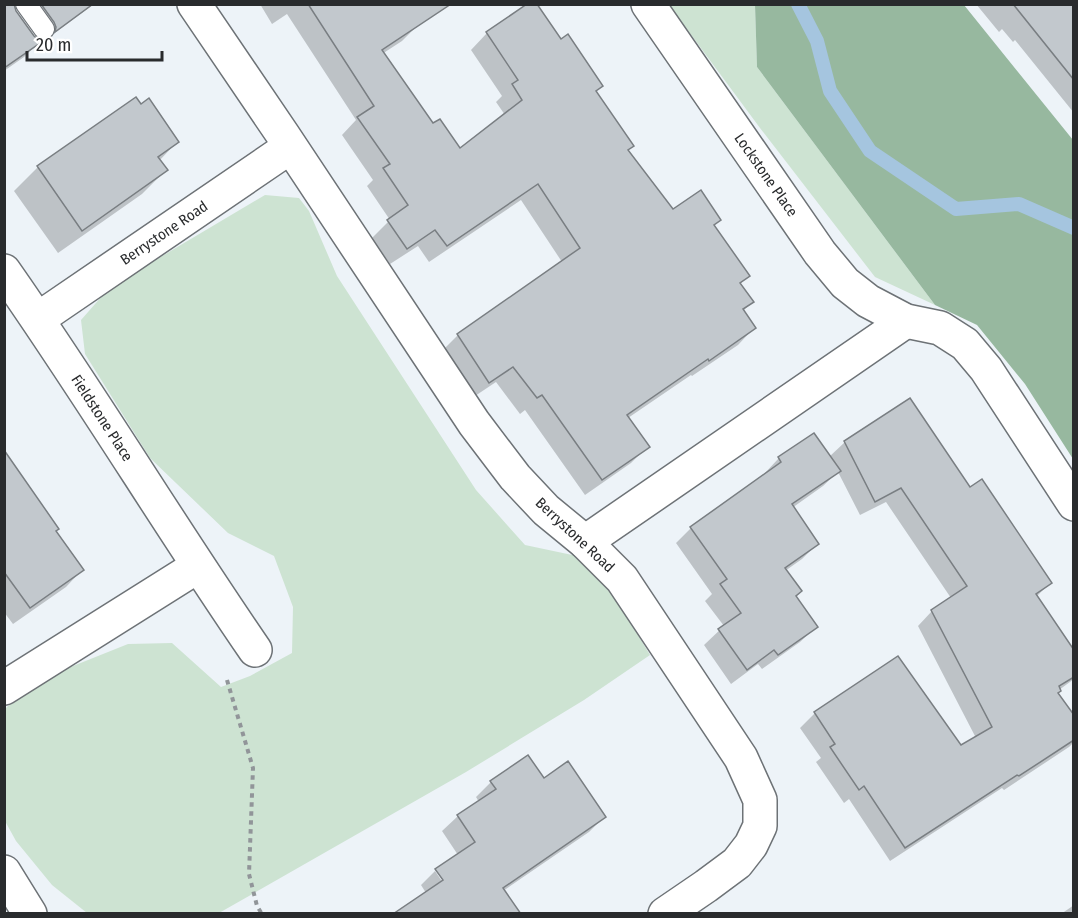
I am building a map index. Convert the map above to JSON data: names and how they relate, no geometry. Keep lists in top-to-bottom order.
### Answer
{
  "streets": {
    "street": ["Lockstone Place", "Berrystone Road", "Fieldstone Place"]
  },
  "crossings": [
    ["Berrystone Road", "Fieldstone Place"]
  ],
  "scale_bar": "20 m"
}
